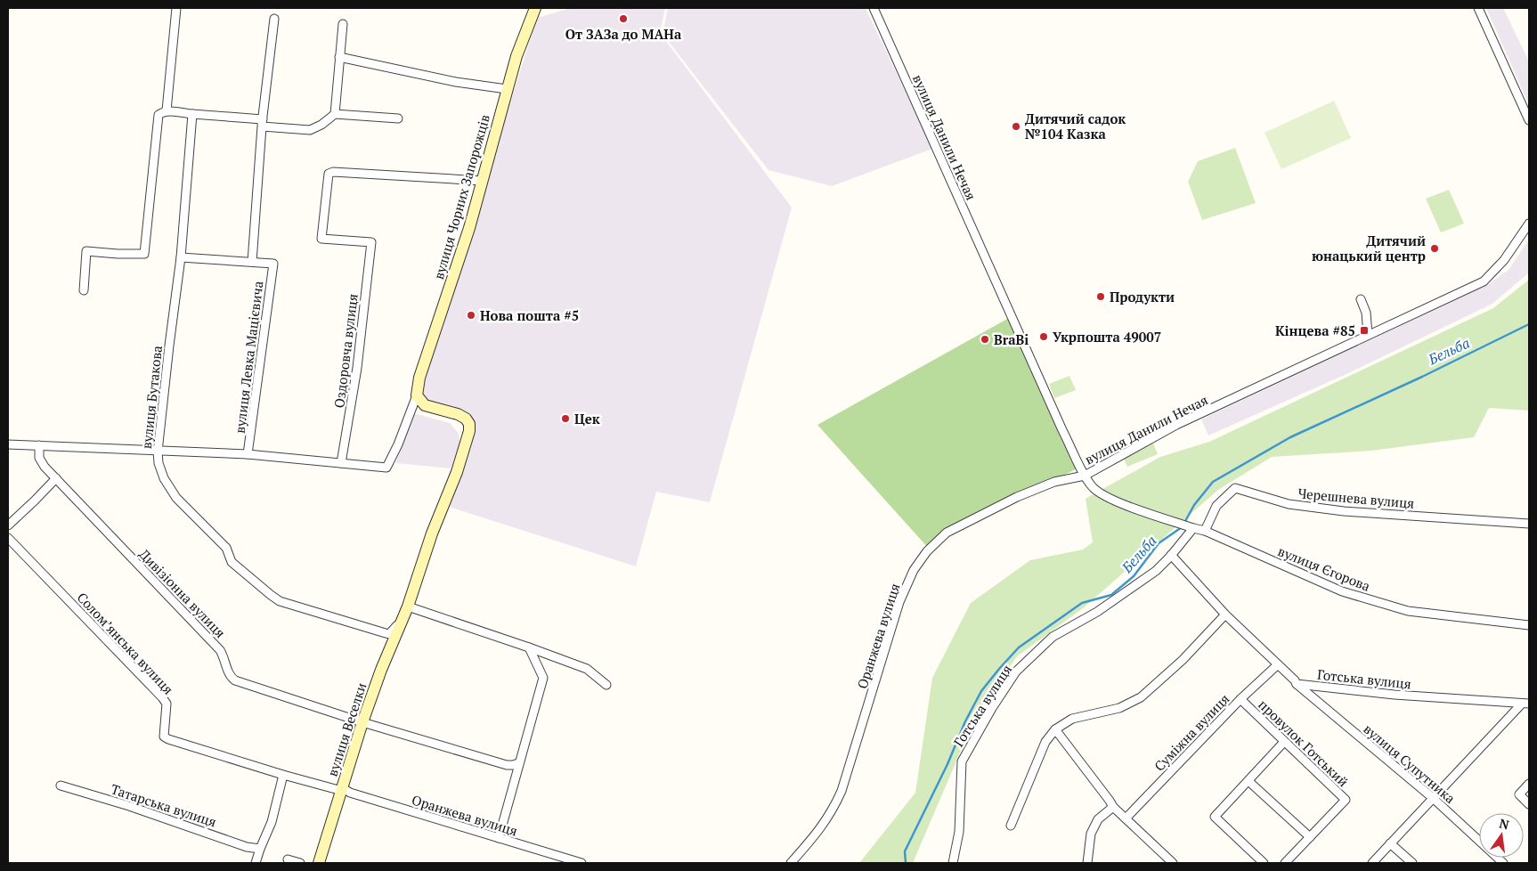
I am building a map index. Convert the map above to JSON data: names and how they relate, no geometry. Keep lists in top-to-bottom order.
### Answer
{
  "streets": {
    "street": [
      "вулиця Данили Нечая",
      "вулиця Чорних Запорожців",
      "Оздоровча вулиця",
      "вулиця Левка Мацієвича",
      "вулиця Бутакова",
      "Черешнева вулиця",
      "вулиця Єгорова",
      "Дивізіонна вулиця",
      "Оранжева вулиця",
      "Соломʼянська вулиця",
      "Готська вулиця",
      "вулиця Веселки",
      "Суміжна вулиця",
      "провулок Готський",
      "вулиця Супутника",
      "Татарська вулиця"
    ]
  },
  "crossings": [
    ["вулиця Данили Нечая", "вулиця Єгорова"],
    ["вулиця Данили Нечая", "Оранжева вулиця"],
    ["вулиця Чорних Запорожців", "Оздоровча вулиця"],
    ["вулиця Бутакова", "вулиця Веселки"],
    ["Черешнева вулиця", "вулиця Єгорова"],
    ["вулиця Єгорова", "Оранжева вулиця"],
    ["вулиця Єгорова", "Готська вулиця"],
    ["Дивізіонна вулиця", "вулиця Веселки"],
    ["Оранжева вулиця", "Соломʼянська вулиця"],
    ["Оранжева вулиця", "вулиця Веселки"],
    ["Соломʼянська вулиця", "вулиця Веселки"],
    ["Готська вулиця", "вулиця Супутника"],
    ["Суміжна вулиця", "провулок Готський"]
  ],
  "water": ["Бельба"],
  "places": {
    "other": [
      "От ЗАЗа до МАНа",
      "Дитячий садок №104 Казка",
      "Дитячий юнацький центр",
      "Продукти",
      "Нова пошта #5",
      "Укрпошта 49007",
      "BraBi",
      "Цек"
    ],
    "transit": ["Кінцева #85"]
  },
  "north": "top"
}
